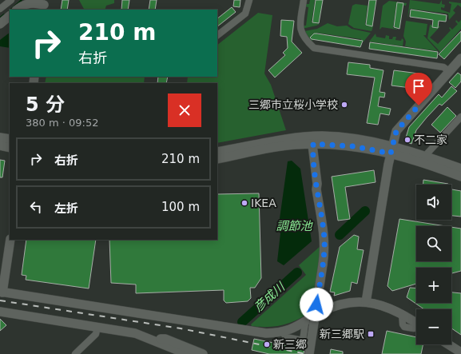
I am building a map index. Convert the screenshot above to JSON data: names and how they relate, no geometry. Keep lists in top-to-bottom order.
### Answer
{
  "water": ["調節池", "彦成川"],
  "places": {
    "other": [
      "三郷市立桜小学校",
      "不二家",
      "IKEA",
      "新三郷"
    ],
    "transit": ["新三郷駅"]
  },
  "page": {
    "turn": ["210 m", "右折"],
    "heading": ["5 分", "380 m · 09:52"],
    "list": [
      {
        "name": "右折",
        "value": "210 m"
      },
      {
        "name": "左折",
        "value": "100 m"
      }
    ],
    "map_buttons": ["+", "−"]
  }
}
